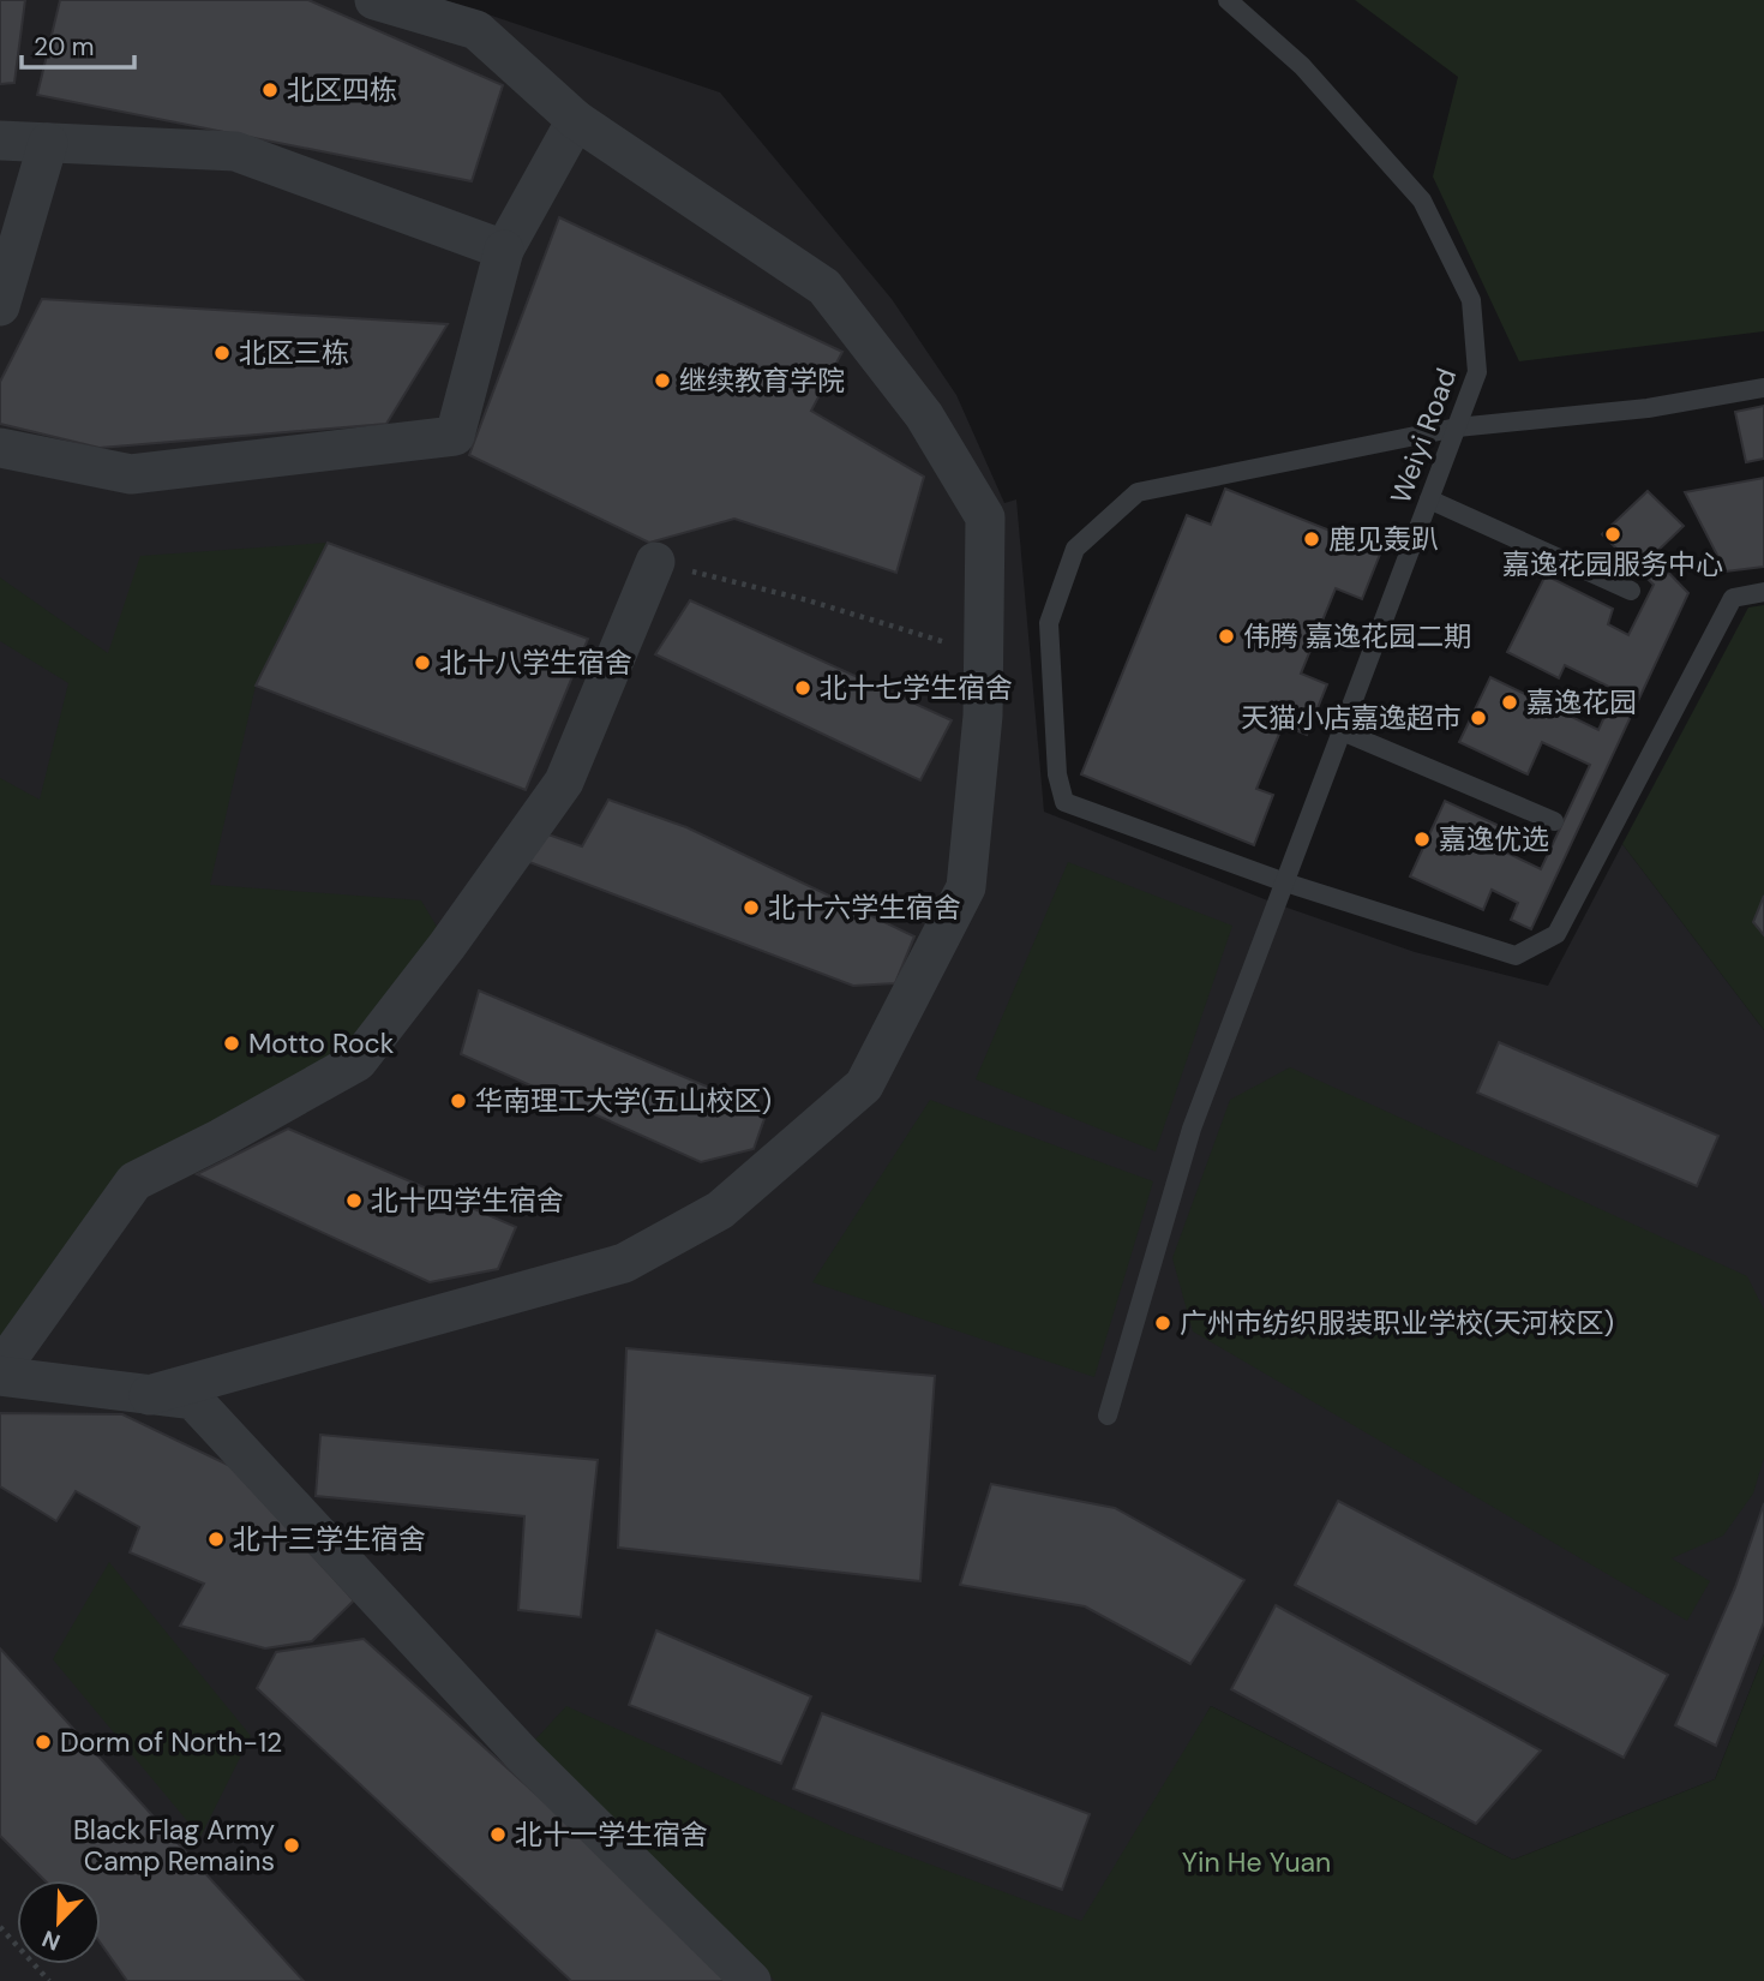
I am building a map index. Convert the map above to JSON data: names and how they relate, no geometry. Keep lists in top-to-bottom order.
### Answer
{
  "streets": {
    "lane": ["Weiyi Road"]
  },
  "parks": ["Yin He Yuan"],
  "places": [
    "北区四栋",
    "北区三栋",
    "继续教育学院",
    "嘉逸花园服务中心",
    "鹿见轰趴",
    "伟腾 嘉逸花园二期",
    "北十八学生宿舍",
    "北十七学生宿舍",
    "嘉逸花园",
    "天猫小店嘉逸超市",
    "嘉逸优选",
    "北十六学生宿舍",
    "Motto Rock",
    "华南理工大学(五山校区)",
    "北十四学生宿舍",
    "广州市纺织服装职业学校(天河校区)",
    "北十三学生宿舍",
    "Dorm of North-12",
    "北十一学生宿舍",
    "Black Flag Army Camp Remains"
  ],
  "scale_bar": "20 m",
  "north": "bottom left"
}
